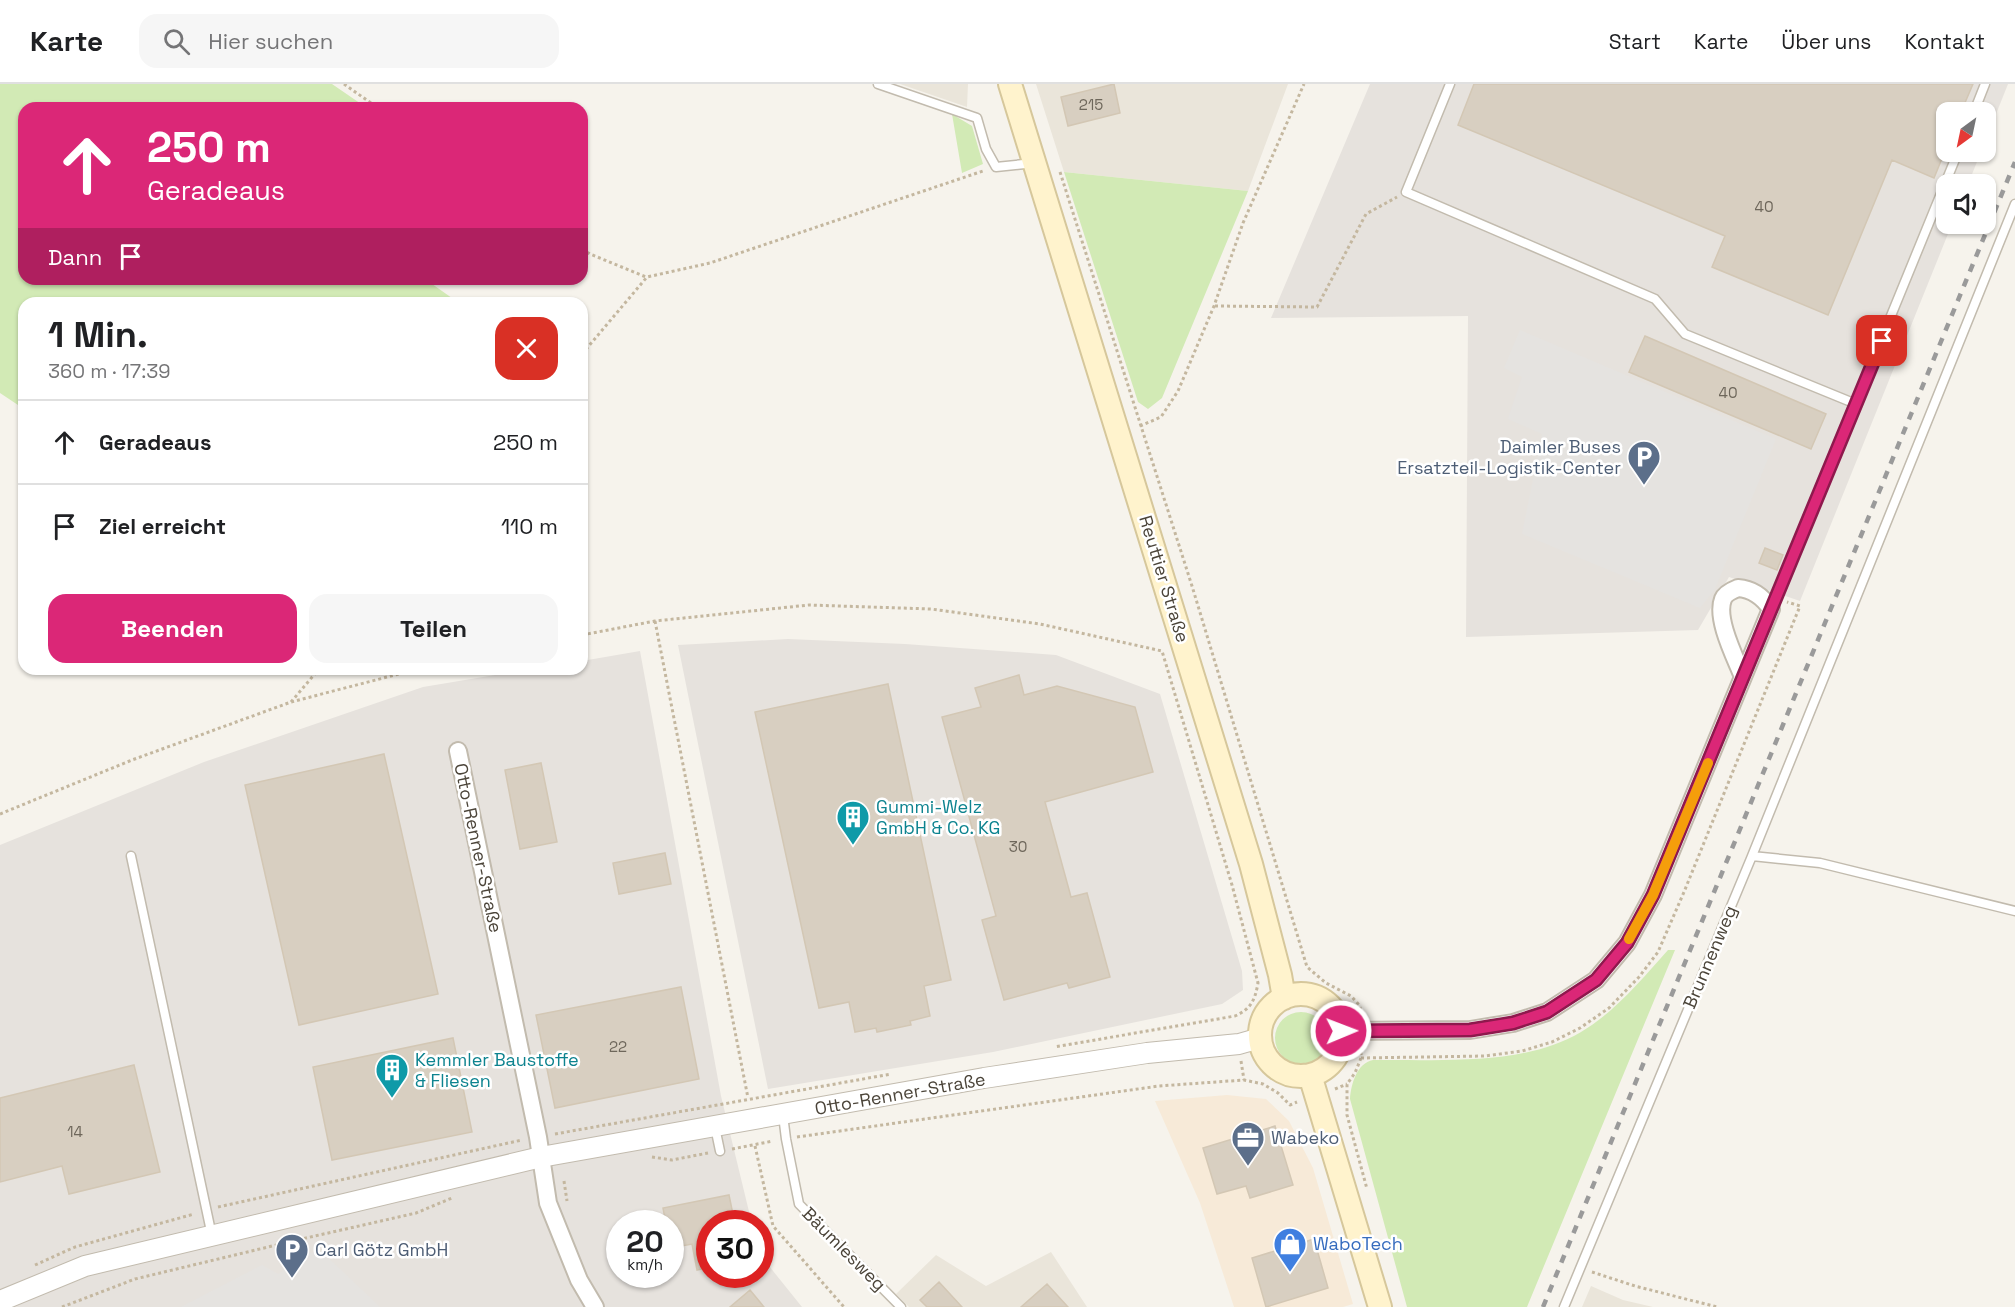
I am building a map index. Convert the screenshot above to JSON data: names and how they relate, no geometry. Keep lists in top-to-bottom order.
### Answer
{
  "streets": {
    "main road": ["Reuttier Straße"],
    "street": ["Otto-Renner-Straße"],
    "lane": ["Brunnenweg", "Bäumlesweg"]
  },
  "crossings": [
    ["Reuttier Straße", "Otto-Renner-Straße"],
    ["Otto-Renner-Straße", "Bäumlesweg"]
  ],
  "places": {
    "parking": ["Daimler Buses Ersatzteil-Logistik-Center", "Carl Götz GmbH"],
    "building": ["Gummi-Welz GmbH & Co. KG", "Kemmler Baustoffe & Fliesen"],
    "office": ["Wabeko"],
    "shop": ["WaboTech"]
  },
  "house_numbers": [
    "215",
    "40",
    "40",
    "30",
    "22",
    "14"
  ],
  "north": "bottom left",
  "page": {
    "header": "Karte",
    "search": "Hier suchen",
    "nav": [
      "Start",
      "Karte",
      "Über uns",
      "Kontakt"
    ],
    "turn": ["250 m", "Geradeaus"],
    "then": "Dann",
    "heading": ["1 Min.", "360 m · 17:39"],
    "list": [
      {
        "name": "Geradeaus",
        "value": "250 m"
      },
      {
        "name": "Ziel erreicht",
        "value": "110 m"
      }
    ],
    "buttons": ["Beenden", "Teilen"],
    "speed": "20 km/h",
    "limit": "30"
  }
}
